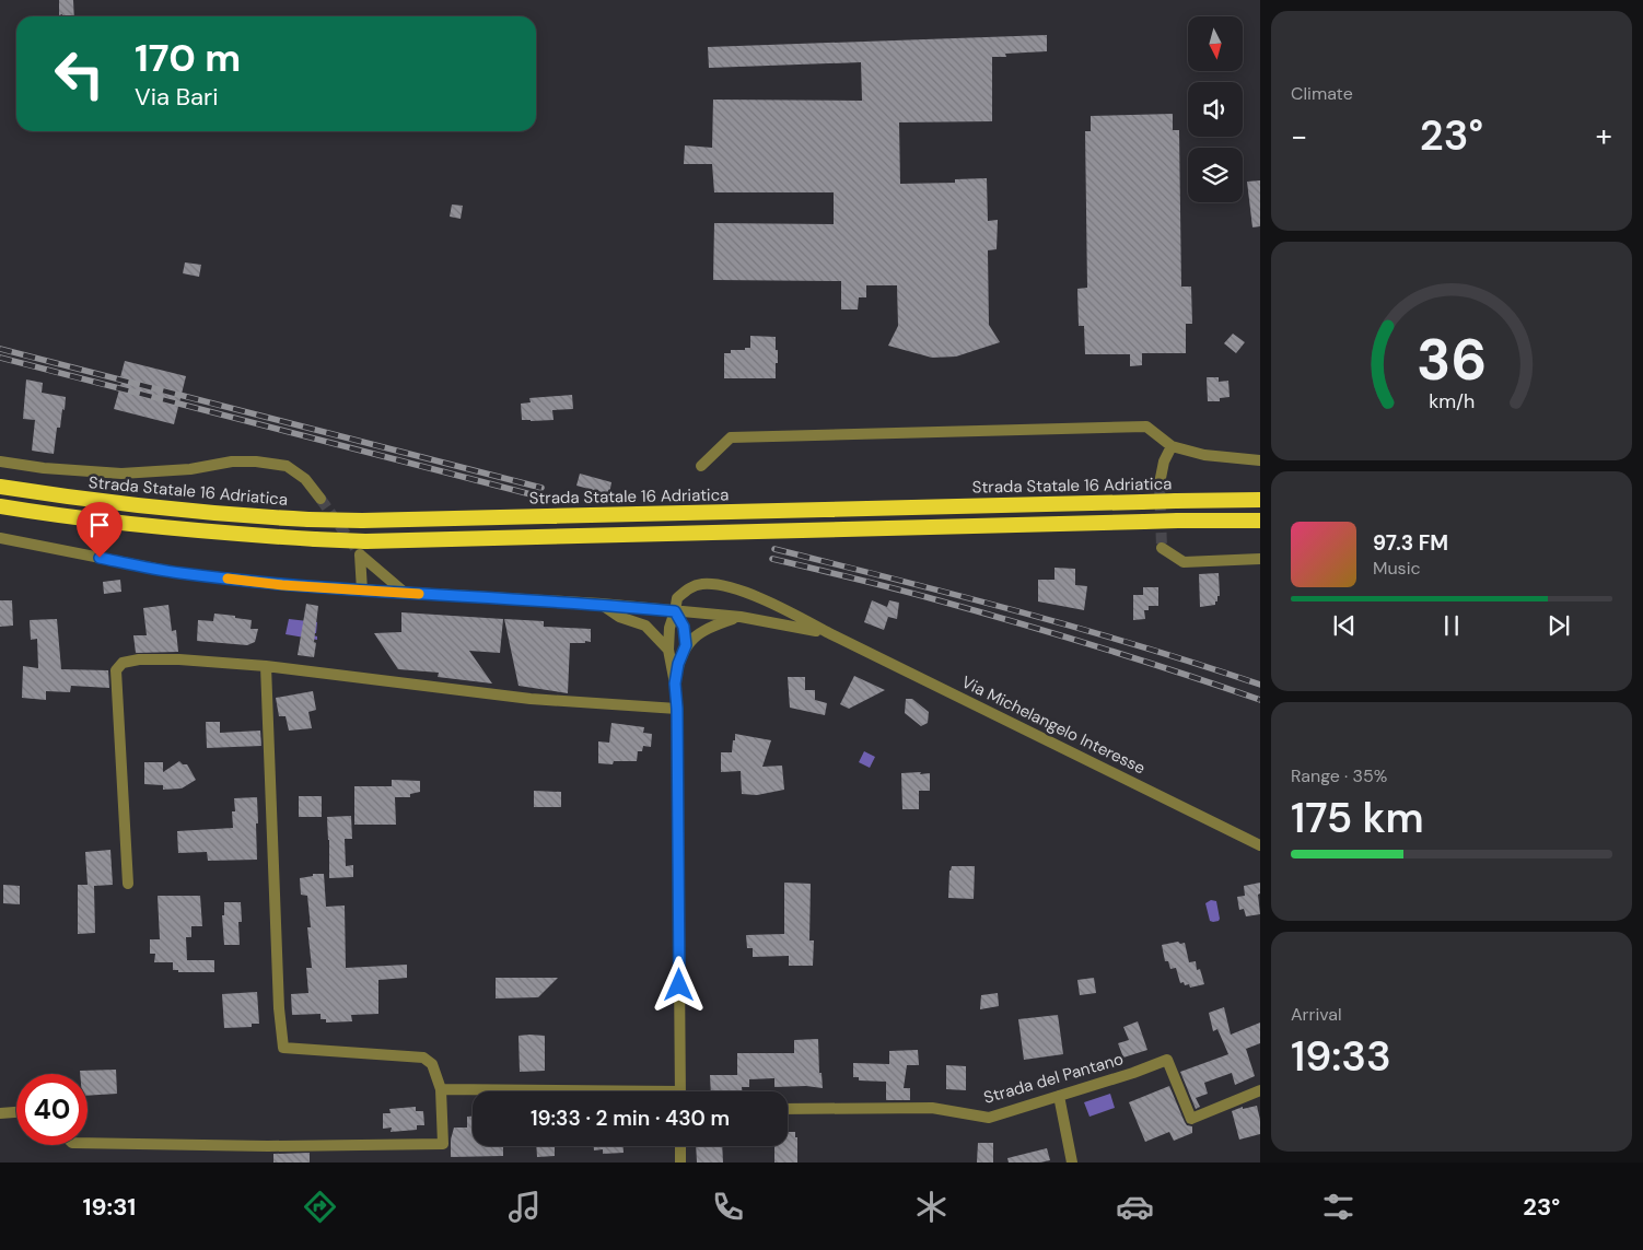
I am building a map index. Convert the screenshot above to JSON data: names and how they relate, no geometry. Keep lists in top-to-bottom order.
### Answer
{
  "streets": {
    "highway": ["Strada Statale 16 Adriatica"],
    "street": ["Via Michelangelo Interesse", "Strada del Pantano"]
  },
  "north": "bottom",
  "page": {
    "tile": [
      "Climate",
      ["Range · 35%", "175 km"],
      ["Arrival", "19:33"]
    ],
    "turn": ["170 m", "Via Bari"],
    "heat": ["−", "23°", "+"],
    "song": ["97.3 FM", "Music"],
    "limit": "40",
    "trip": "19:33 · 2 min · 430 m",
    "tabs": ["19:31", "23°"],
    "gauge": ["36", "km/h"]
  }
}
